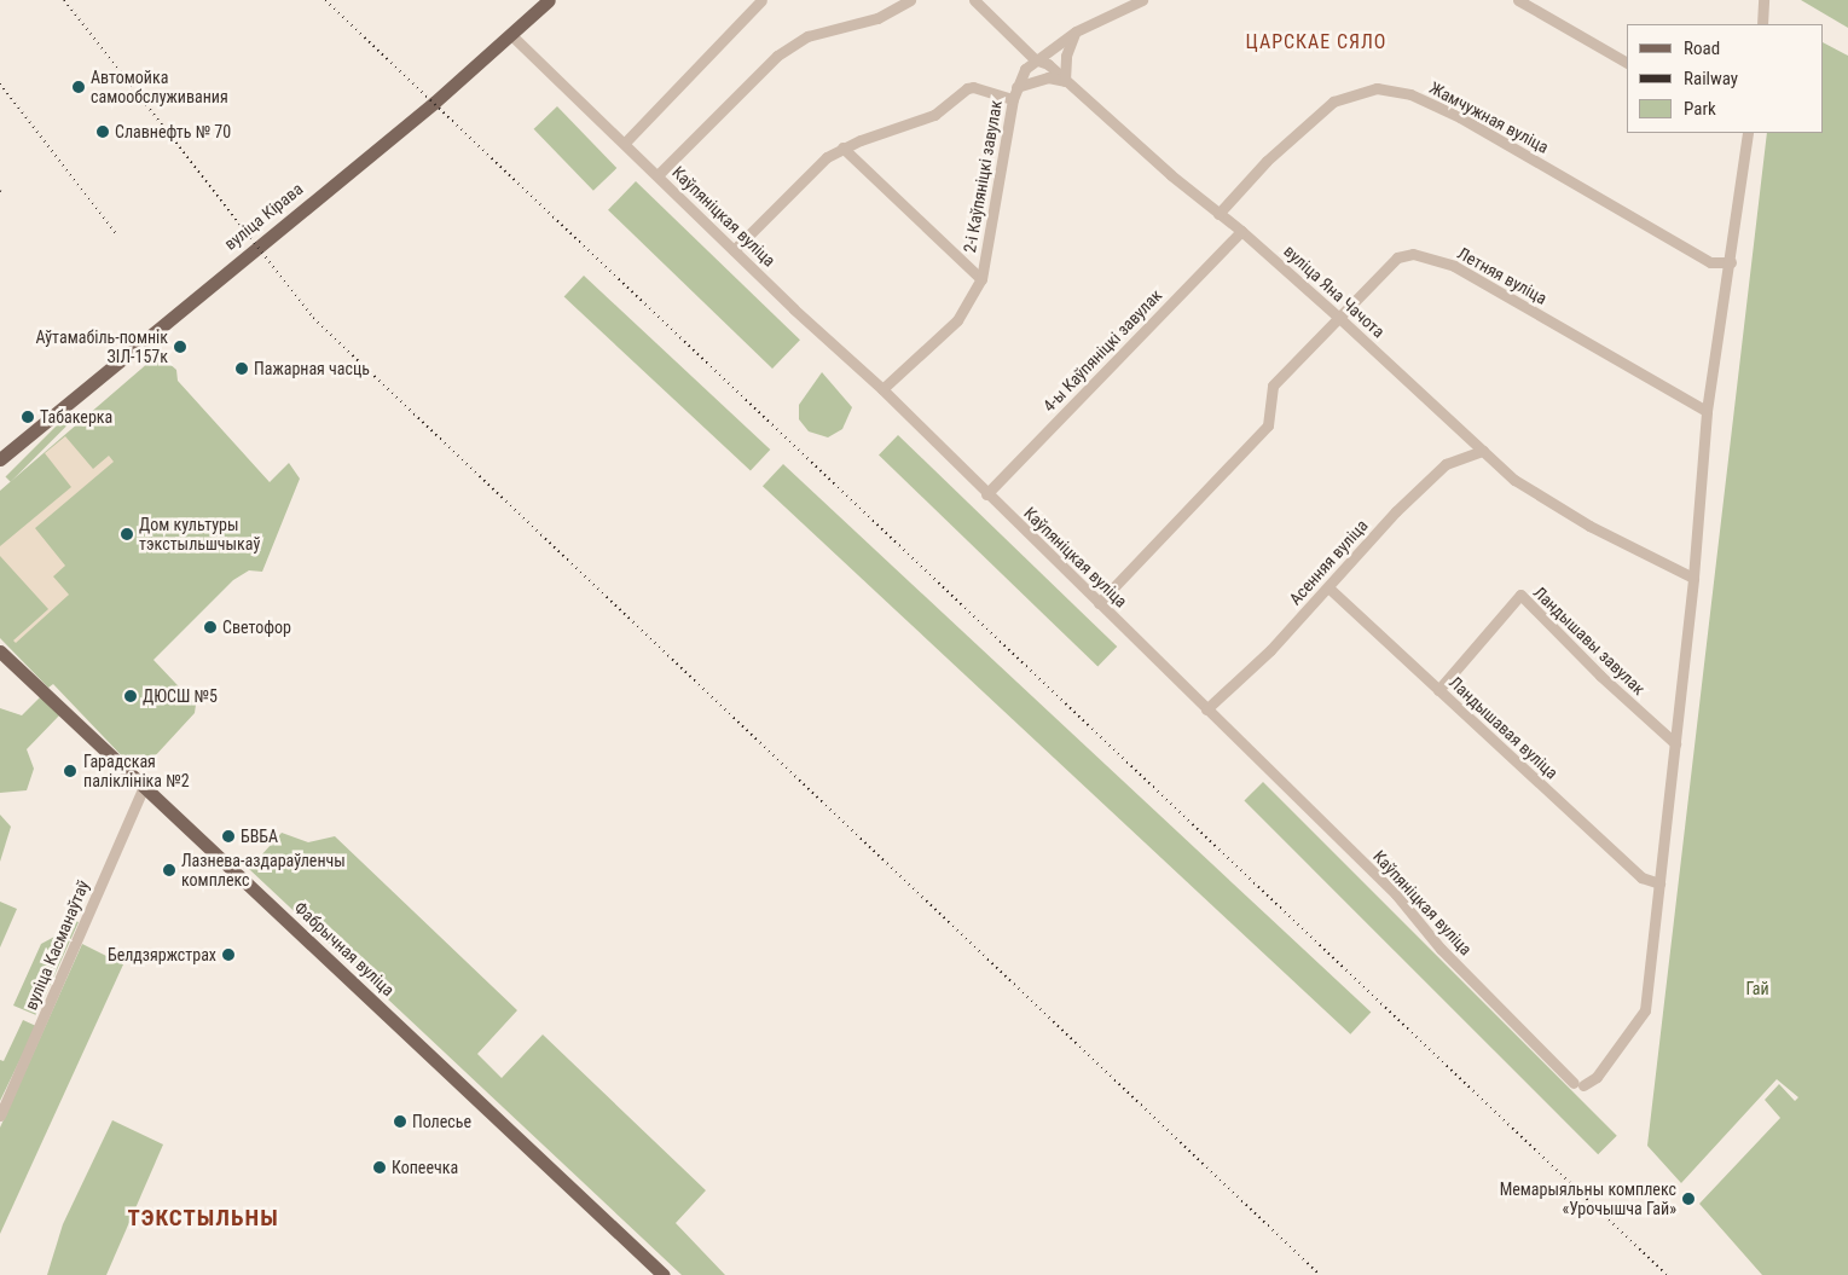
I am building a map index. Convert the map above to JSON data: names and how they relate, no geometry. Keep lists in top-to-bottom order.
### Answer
{
  "streets": {
    "main road": ["вуліца Кірава", "Фабрычная вуліца"],
    "street": [
      "Жамчужная вуліца",
      "2-і Каўпяніцкі завулак",
      "Каўпяніцкая вуліца",
      "Летняя вуліца",
      "вуліца Яна Чачота",
      "4-ы Каўпяніцкі завулак",
      "Асенняя вуліца",
      "Ландышавы завулак",
      "Ландышавая вуліца",
      "вуліца Касманаўтаў"
    ]
  },
  "crossings": [
    ["Жамчужная вуліца", "вуліца Яна Чачота"],
    ["2-і Каўпяніцкі завулак", "Каўпяніцкая вуліца"],
    ["2-і Каўпяніцкі завулак", "вуліца Яна Чачота"],
    ["вуліца Кірава", "Каўпяніцкая вуліца"],
    ["Каўпяніцкая вуліца", "Летняя вуліца"],
    ["Каўпяніцкая вуліца", "4-ы Каўпяніцкі завулак"],
    ["Каўпяніцкая вуліца", "Асенняя вуліца"],
    ["Каўпяніцкая вуліца", "Ландышавая вуліца"],
    ["Летняя вуліца", "вуліца Яна Чачота"],
    ["вуліца Яна Чачота", "4-ы Каўпяніцкі завулак"],
    ["вуліца Яна Чачота", "Асенняя вуліца"],
    ["Асенняя вуліца", "Ландышавая вуліца"],
    ["Ландышавы завулак", "Ландышавая вуліца"],
    ["вуліца Касманаўтаў", "Фабрычная вуліца"]
  ],
  "districts": ["ЦАРСКАЕ СЯЛО", "ТЭКСТЫЛЬНЫ"],
  "parks": ["Гай"],
  "places": [
    "Автомойка самообслуживания",
    "Славнефть № 70",
    "Аўтамабіль-помнік ЗІЛ-157к",
    "Пажарная часць",
    "Табакерка",
    "Дом культуры тэкстыльшчыкаў",
    "Светофор",
    "ДЮСШ №5",
    "Гарадская паліклініка №2",
    "БВБА",
    "Лазнева-аздараўленчы комплекс",
    "Белдзяржстрах",
    "Полесье",
    "Копеечка",
    "Мемарыяльны комплекс «Урочышча Гай»"
  ],
  "legend": ["Road", "Railway", "Park"]
}
